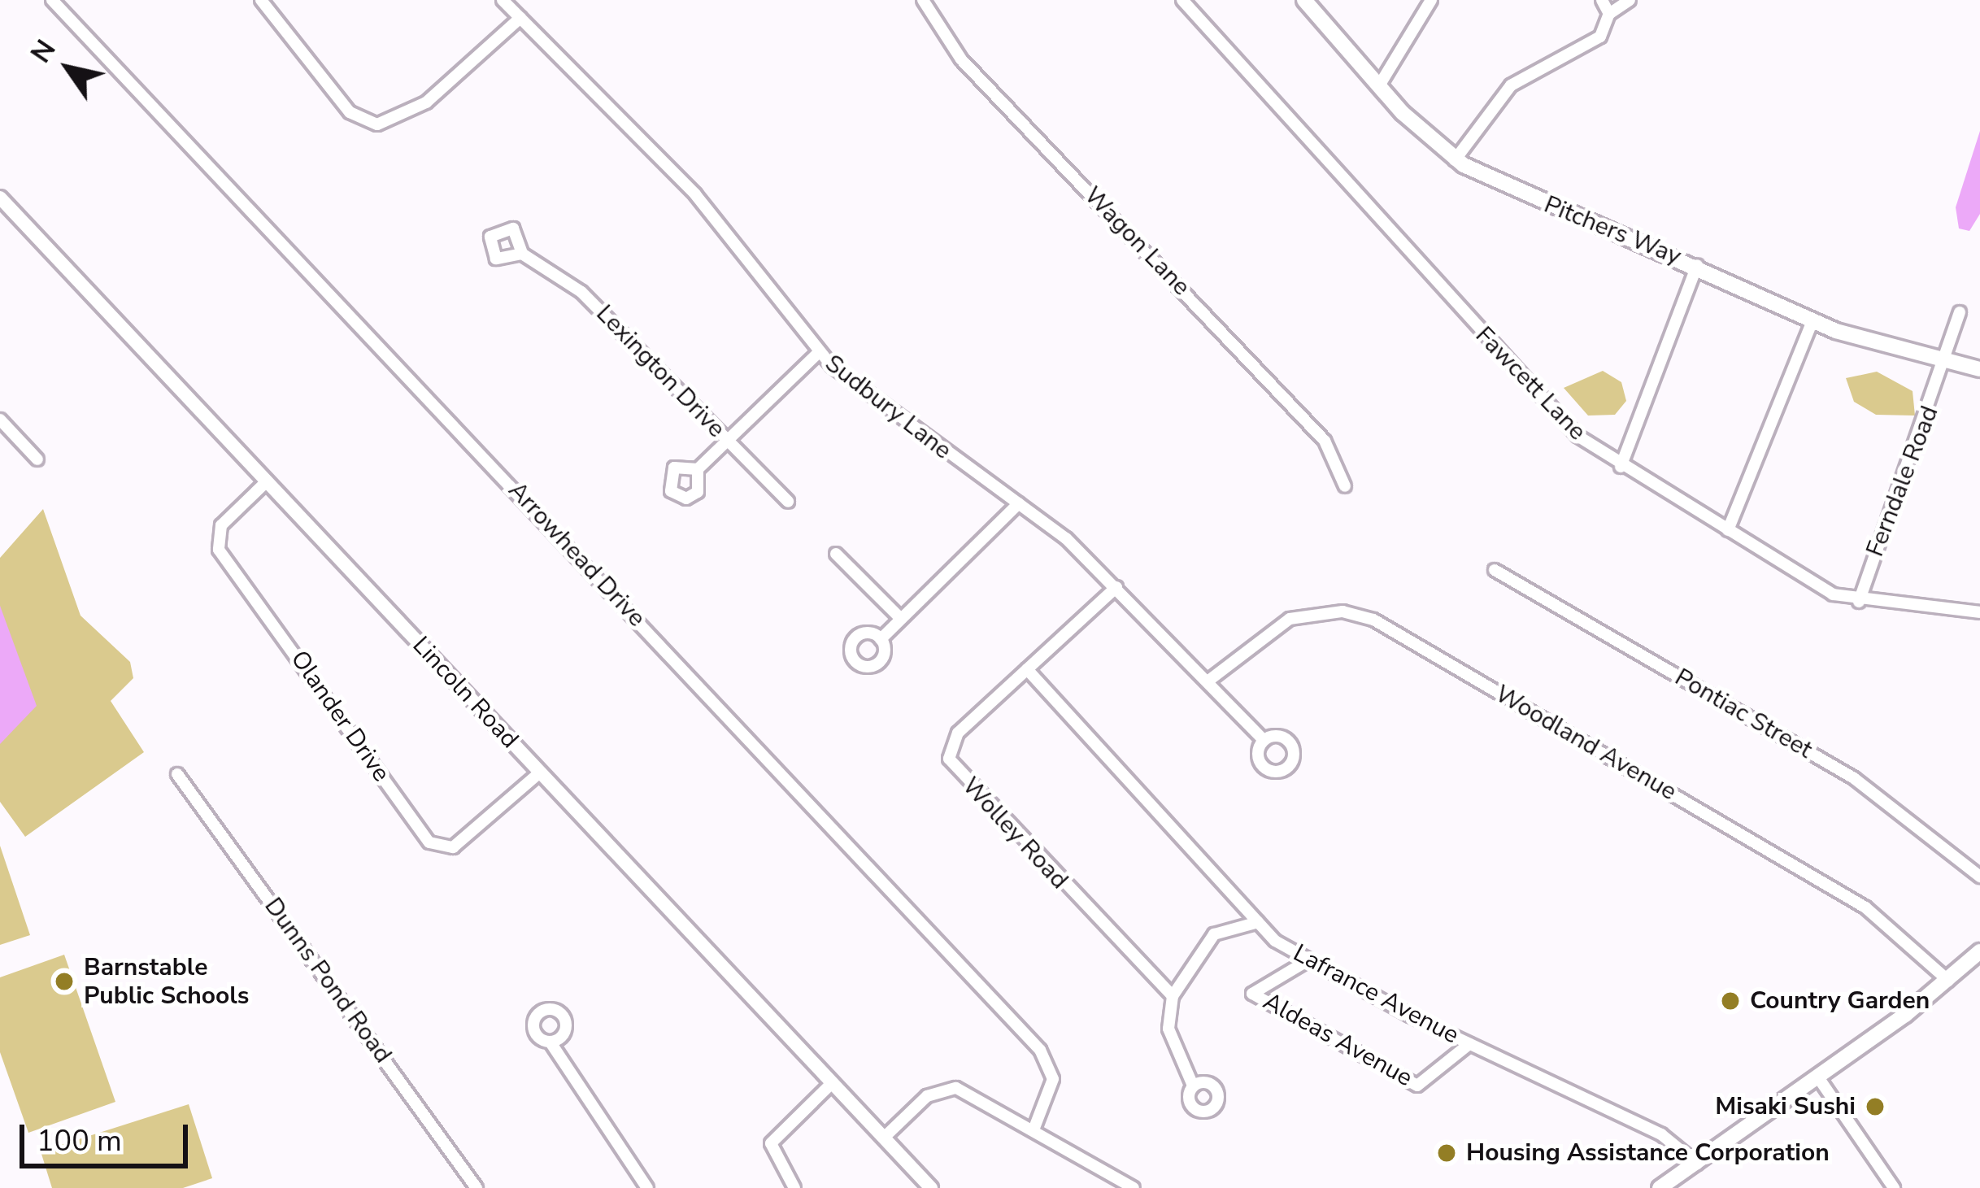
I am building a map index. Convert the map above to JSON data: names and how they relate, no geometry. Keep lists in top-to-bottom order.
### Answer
{
  "streets": {
    "main road": ["Pitchers Way"],
    "street": [
      "Wagon Lane",
      "Lexington Drive",
      "Fawcett Lane",
      "Sudbury Lane",
      "Ferndale Road",
      "Arrowhead Drive",
      "Lincoln Road",
      "Pontiac Street",
      "Olander Drive",
      "Woodland Avenue",
      "Wolley Road",
      "Dunns Pond Road",
      "Lafrance Avenue",
      "Aldeas Avenue"
    ]
  },
  "crossings": [
    ["Pitchers Way", "Ferndale Road"],
    ["Fawcett Lane", "Ferndale Road"],
    ["Sudbury Lane", "Woodland Avenue"],
    ["Sudbury Lane", "Wolley Road"],
    ["Lincoln Road", "Olander Drive"],
    ["Wolley Road", "Lafrance Avenue"],
    ["Lafrance Avenue", "Aldeas Avenue"]
  ],
  "places": [
    "Barnstable Public Schools",
    "Country Garden",
    "Misaki Sushi",
    "Housing Assistance Corporation"
  ],
  "scale_bar": "100 m",
  "north": "top left"
}
